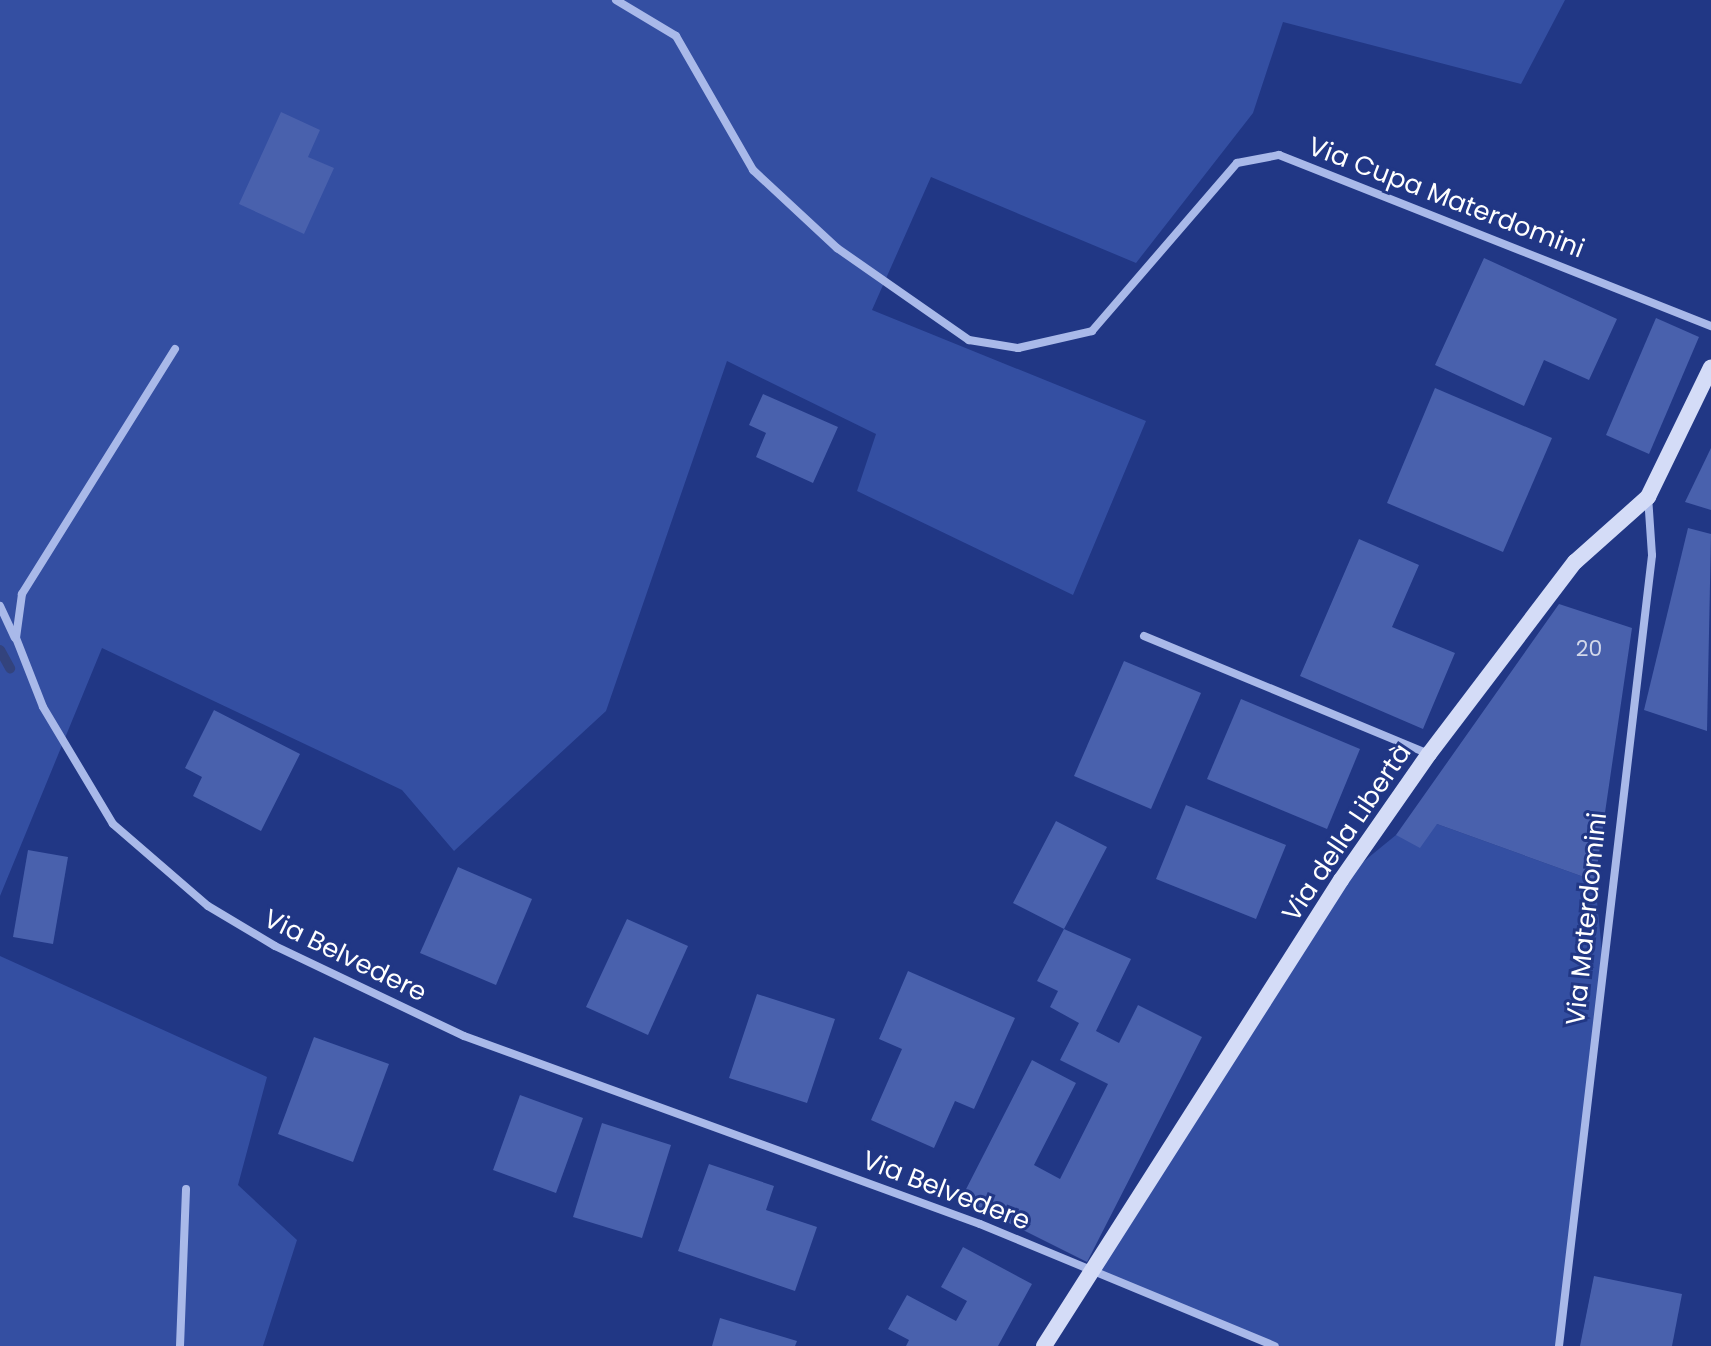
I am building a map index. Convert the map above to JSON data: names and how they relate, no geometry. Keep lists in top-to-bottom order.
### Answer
{
  "streets": {
    "main road": ["Via della Libertà"],
    "street": ["Via Cupa Materdomini", "Via Materdomini", "Via Belvedere"]
  },
  "crossings": [
    ["Via della Libertà", "Via Materdomini"],
    ["Via della Libertà", "Via Belvedere"]
  ],
  "house_numbers": ["20"]
}
